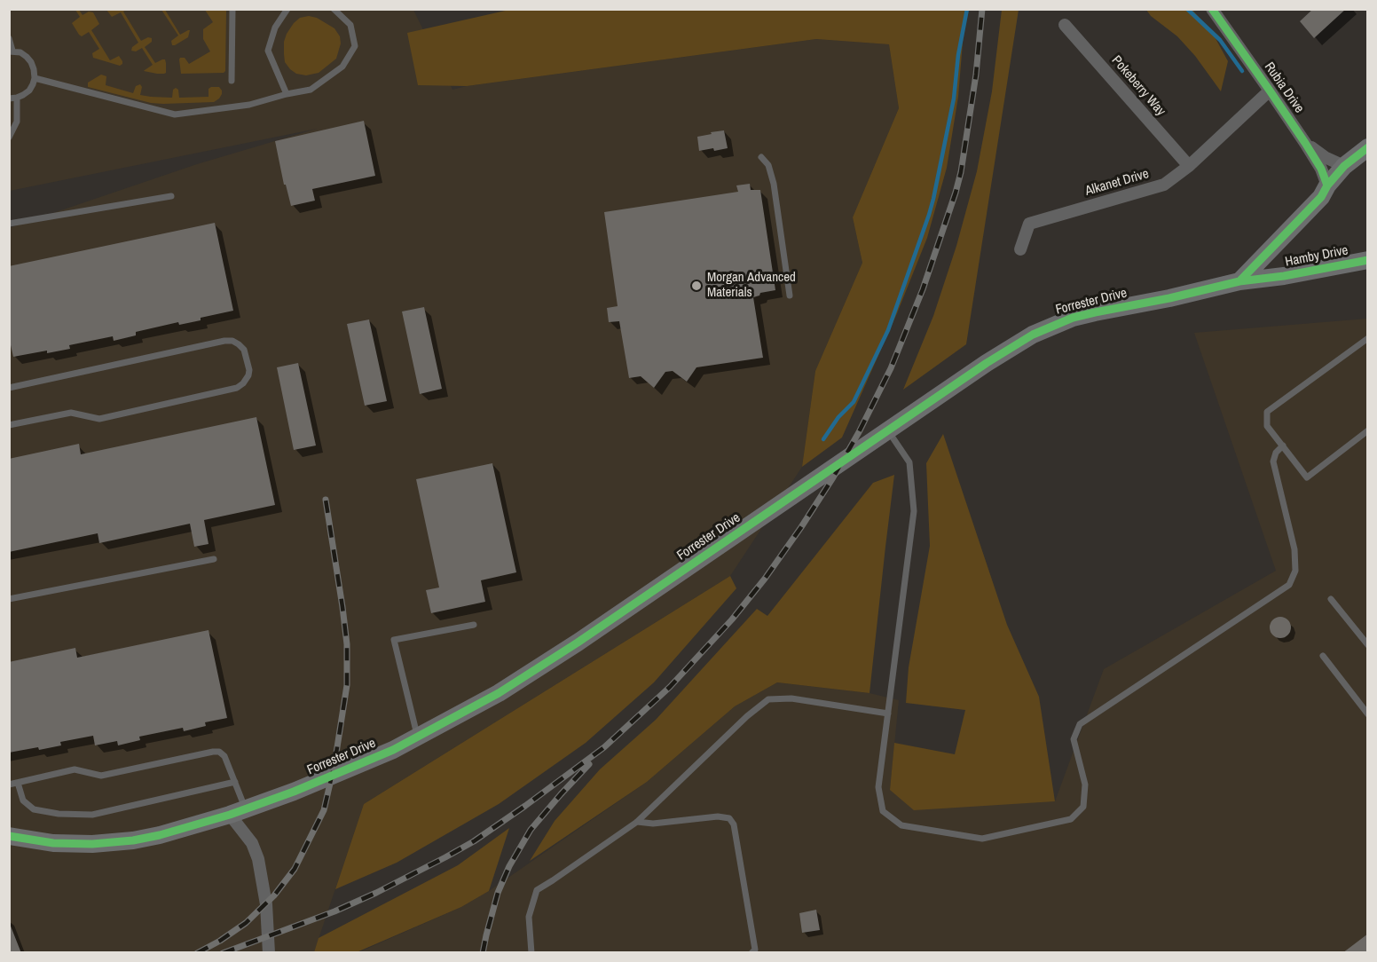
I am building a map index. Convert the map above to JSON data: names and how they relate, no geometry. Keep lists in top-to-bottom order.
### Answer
{
  "streets": {
    "street": [
      "Pokeberry Way",
      "Rubia Drive",
      "Alkanet Drive",
      "Hamby Drive",
      "Forrester Drive"
    ]
  },
  "crossings": [
    ["Pokeberry Way", "Alkanet Drive"],
    ["Rubia Drive", "Alkanet Drive"],
    ["Hamby Drive", "Forrester Drive"]
  ],
  "places": ["Morgan Advanced Materials"]
}
